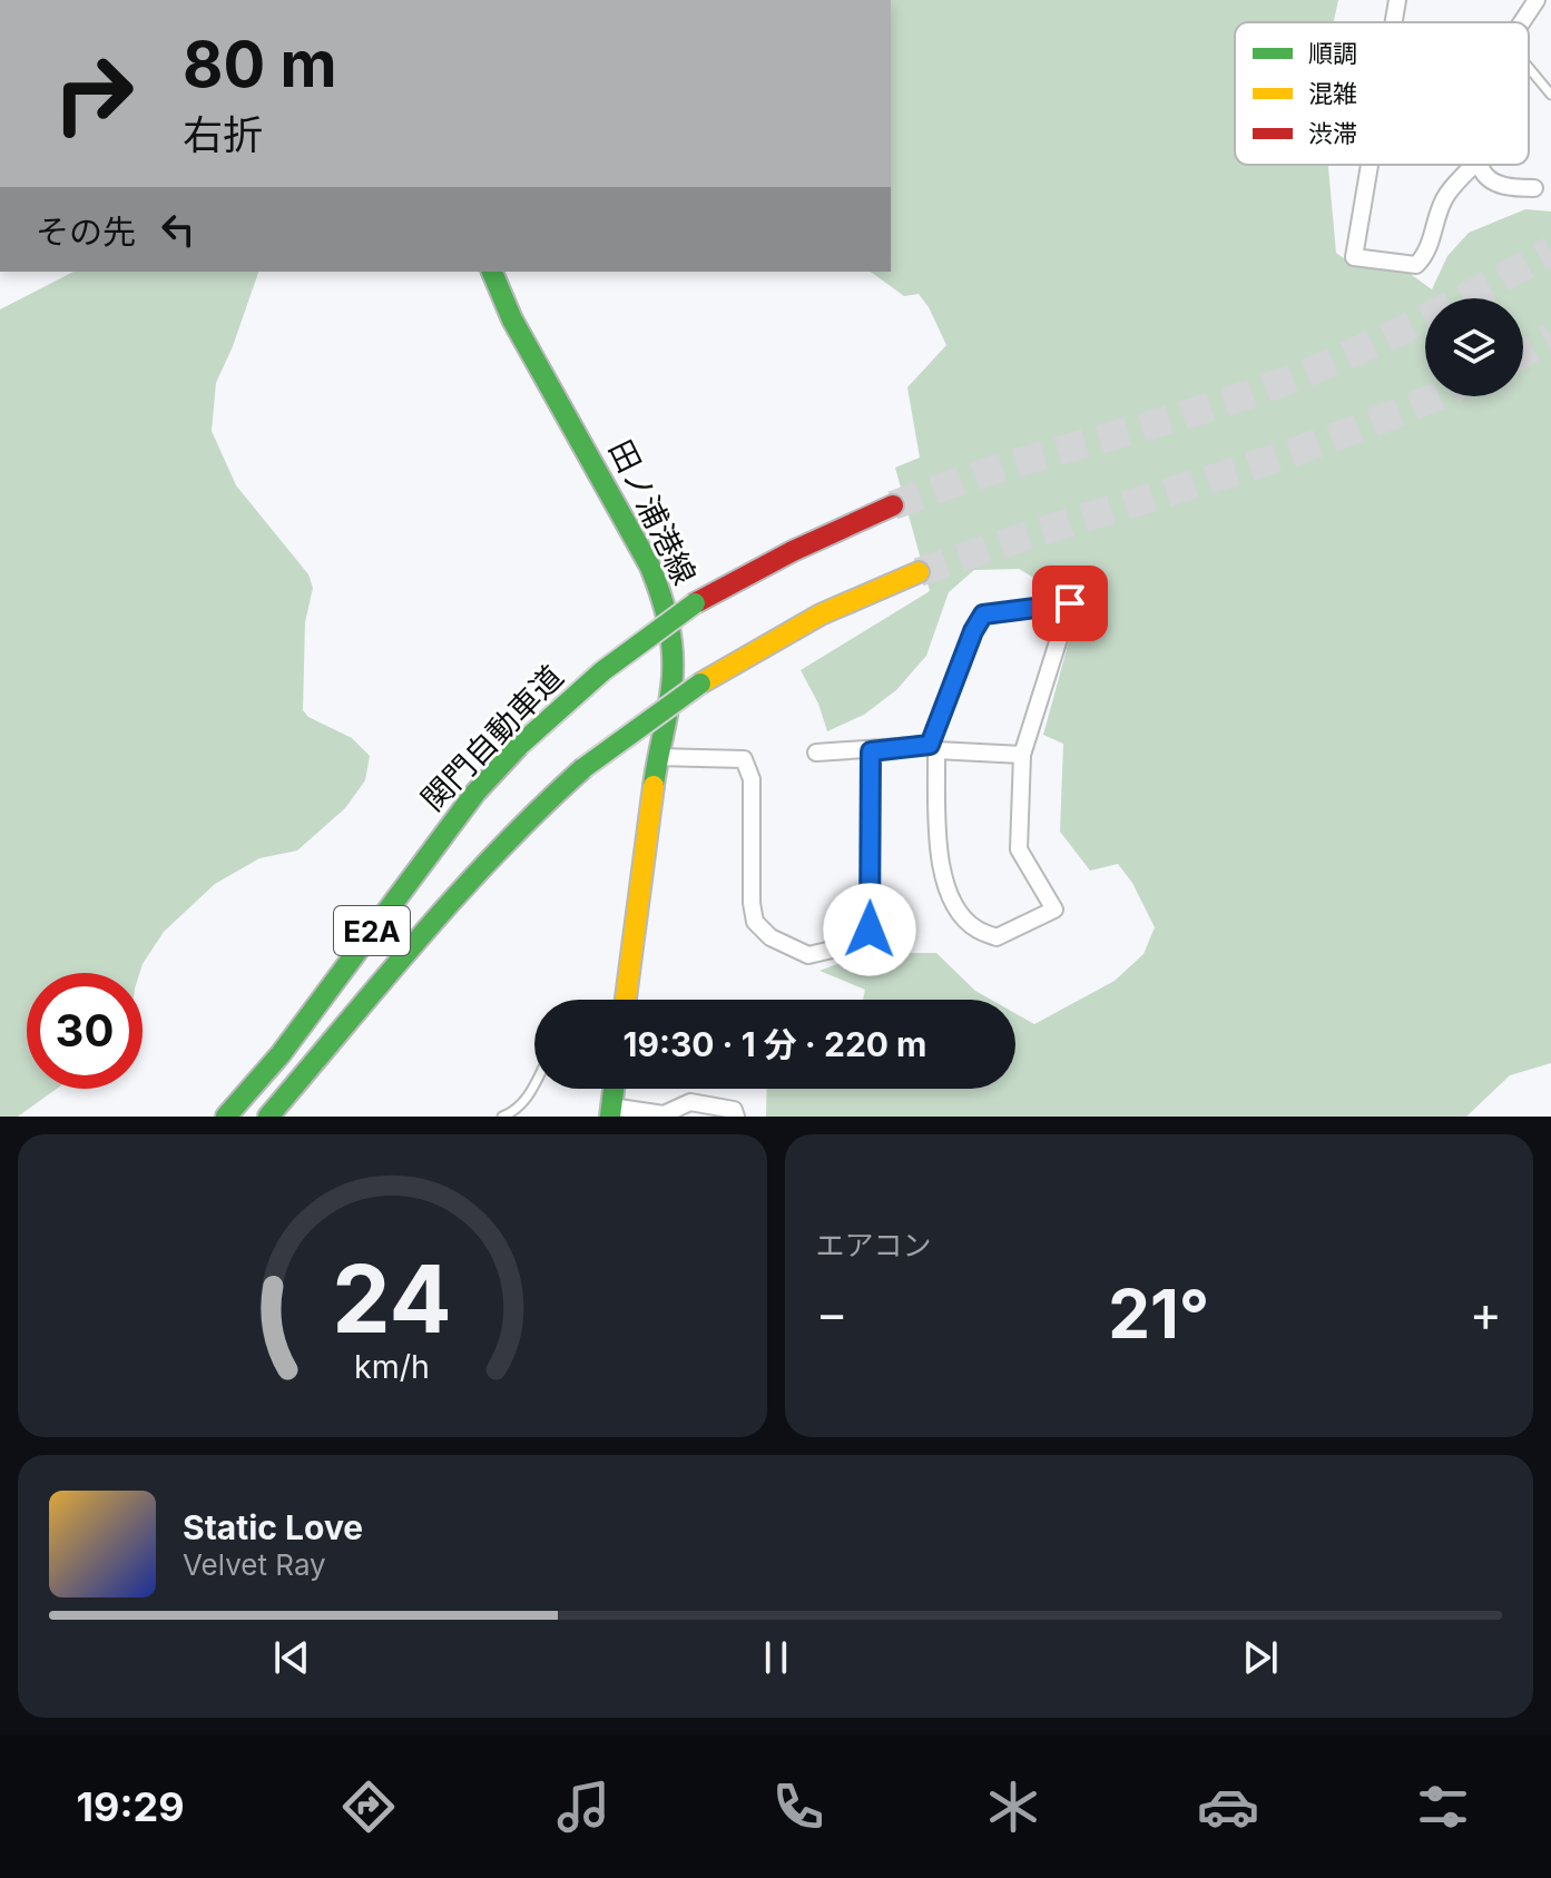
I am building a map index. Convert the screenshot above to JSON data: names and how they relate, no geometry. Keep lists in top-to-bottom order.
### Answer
{
  "streets": {
    "main road": ["田ノ浦港線", "関門自動車道", "E2A"]
  },
  "legend": ["順調", "混雑", "渋滞"],
  "page": {
    "turn": ["80 m", "右折"],
    "then": "その先",
    "limit": "30",
    "trip": "19:30 · 1 分 · 220 m",
    "tile": "エアコン",
    "heat": ["−", "21°", "+"],
    "song": ["Static Love", "Velvet Ray"],
    "tabs": "19:29",
    "gauge": ["24", "km/h"]
  }
}
